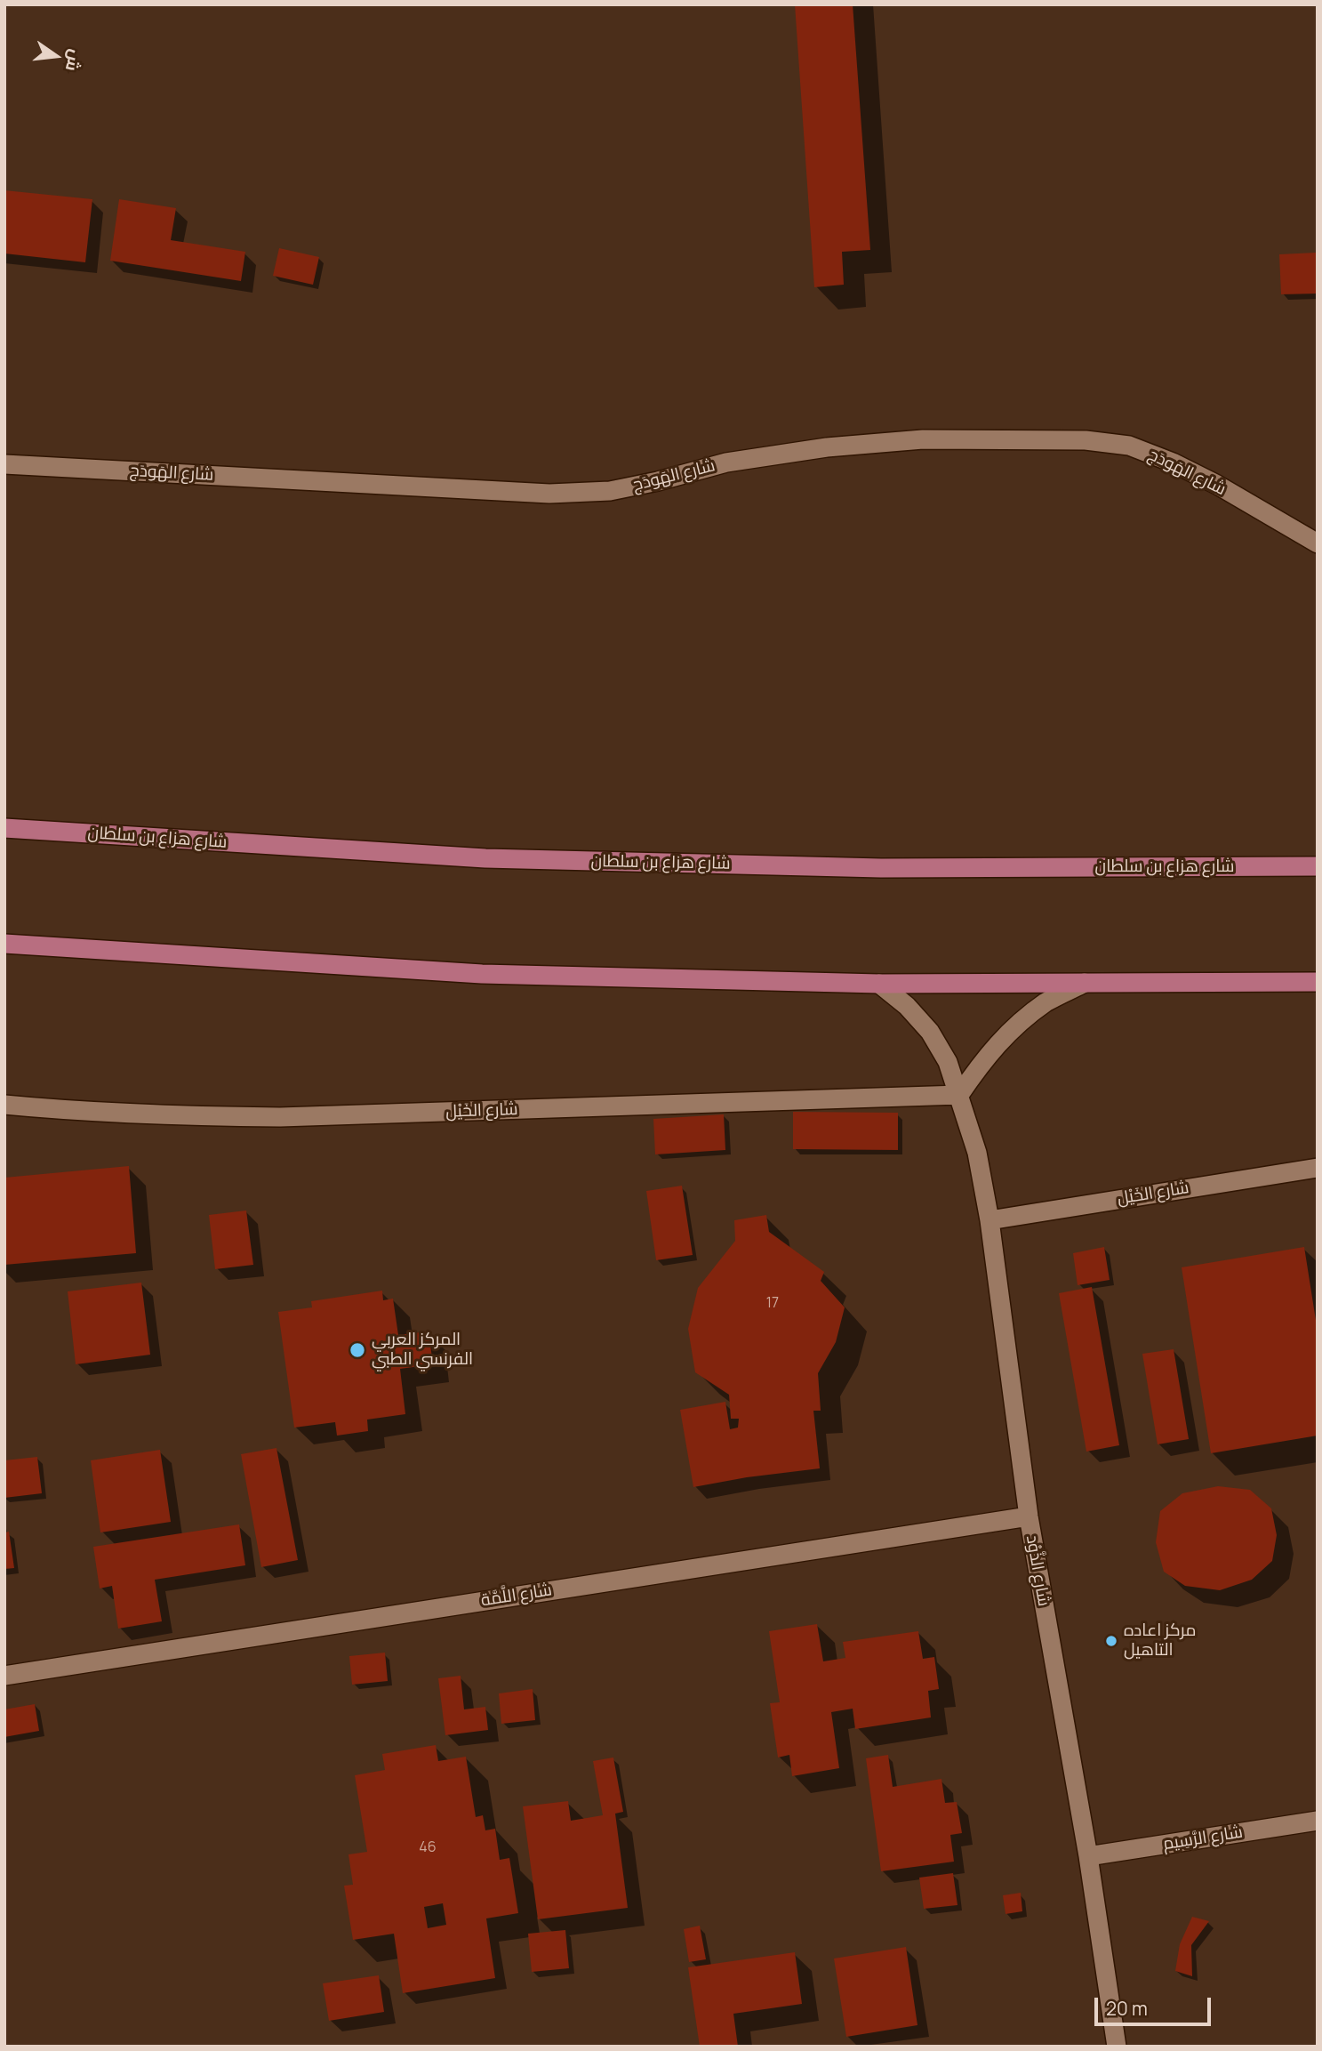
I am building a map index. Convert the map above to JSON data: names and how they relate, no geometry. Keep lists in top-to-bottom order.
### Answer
{
  "streets": {
    "main road": ["شارع هزاع بن سلطان"],
    "street": [
      "شارع الهَودَج",
      "شارع الخَيْل",
      "شارع الذَّوْد",
      "شارع اللَّمَّة",
      "شارع الرَّسِيم"
    ]
  },
  "crossings": [
    ["شارع الخَيْل", "شارع الذَّوْد"],
    ["شارع الذَّوْد", "شارع اللَّمَّة"],
    ["شارع الذَّوْد", "شارع الرَّسِيم"]
  ],
  "places": ["المركز العربي الفرنسي الطبي", "مركز اعاده التاهيل"],
  "house_numbers": ["17", "46"],
  "scale_bar": "20 m",
  "north": "right"
}
